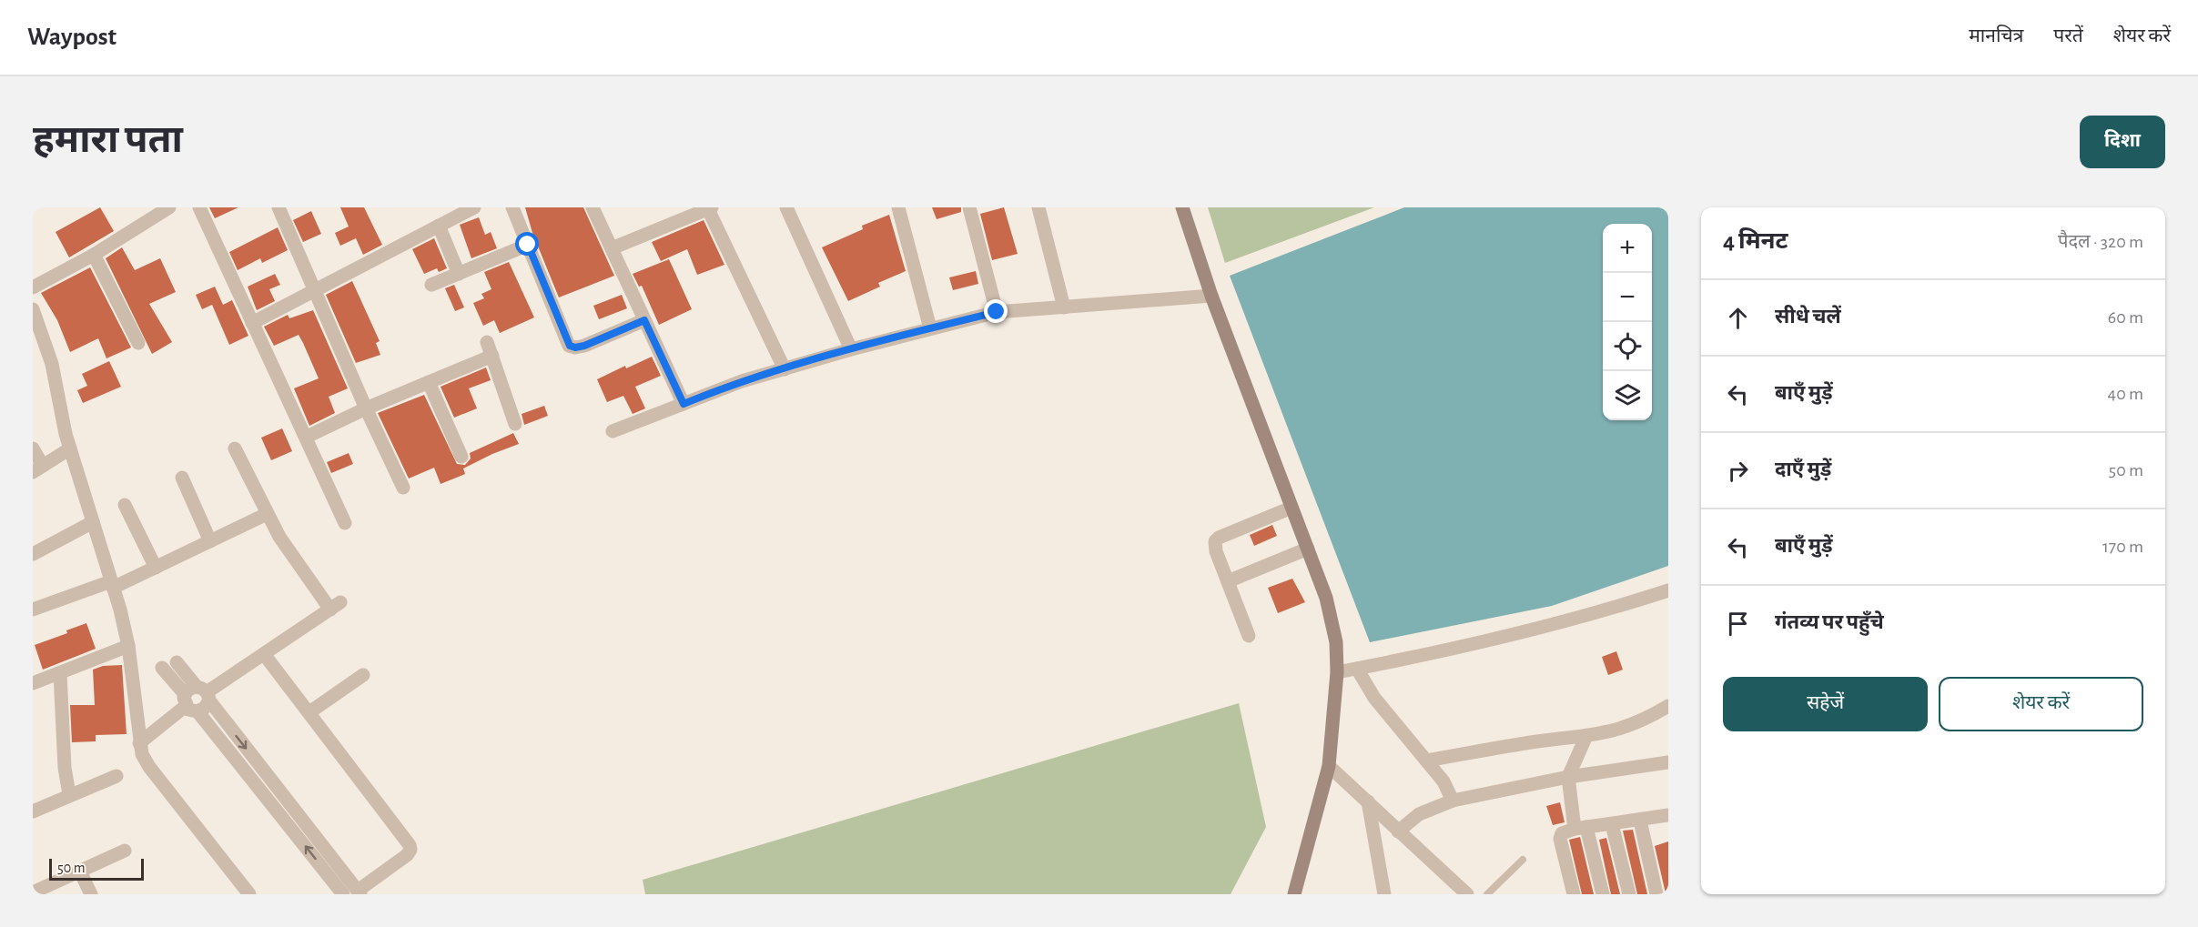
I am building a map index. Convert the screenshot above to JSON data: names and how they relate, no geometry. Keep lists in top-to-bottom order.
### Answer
{
  "scale_bar": "50 m",
  "page": {
    "header": "Waypost",
    "nav": ["मानचित्र", "परतें", "शेयर करें"],
    "buttons": [
      "दिशा",
      ["सहेजें", "शेयर करें"]
    ],
    "title": "हमारा पता",
    "heading": ["4 मिनट", "पैदल · 320 m"],
    "map_buttons": ["+", "−"],
    "list": [
      ["सीधे चलें", "60 m"],
      ["बाएँ मुड़ें", "40 m"],
      ["दाएँ मुड़ें", "50 m"],
      ["बाएँ मुड़ें", "170 m"],
      "गंतव्य पर पहुँचे"
    ],
    "scale": "50 m"
  }
}
